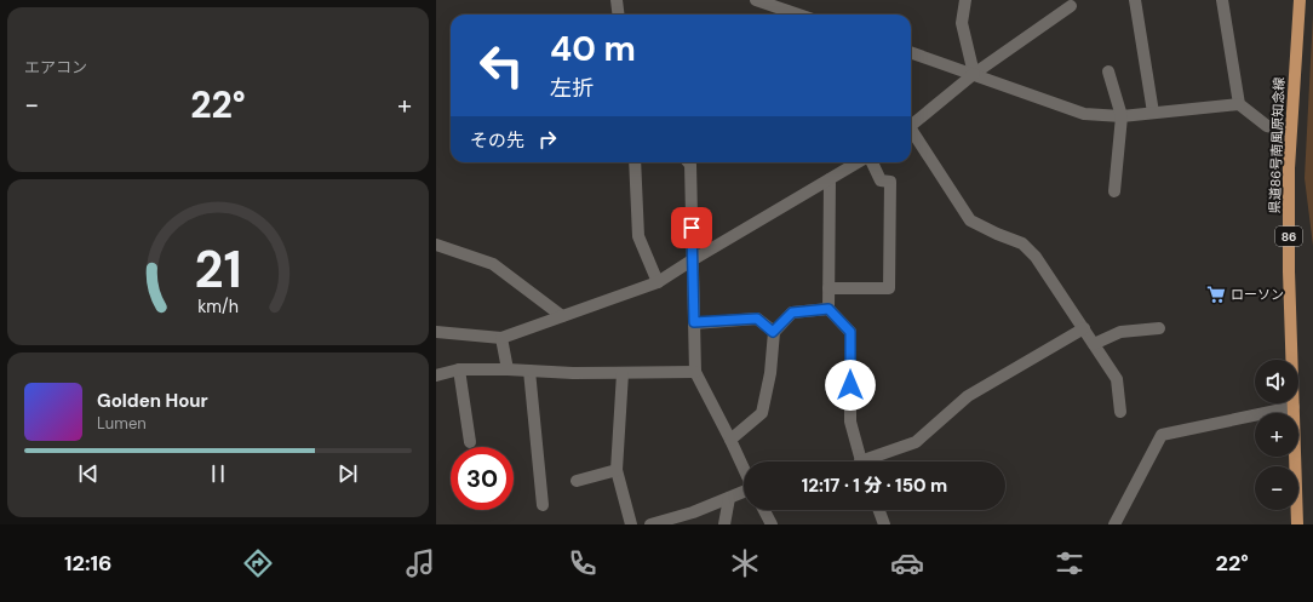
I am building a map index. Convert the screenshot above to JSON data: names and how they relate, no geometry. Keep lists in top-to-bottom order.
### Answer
{
  "streets": {
    "main road": ["県道86号南風原知念線", "86"]
  },
  "places": {
    "supermarket": ["ローソン"]
  },
  "page": {
    "tile": "エアコン",
    "turn": ["40 m", "左折"],
    "heat": ["−", "22°", "+"],
    "then": "その先",
    "map_buttons": ["+", "−"],
    "song": ["Golden Hour", "Lumen"],
    "limit": "30",
    "trip": "12:17 · 1 分 · 150 m",
    "tabs": ["12:16", "22°"],
    "gauge": ["21", "km/h"]
  }
}
